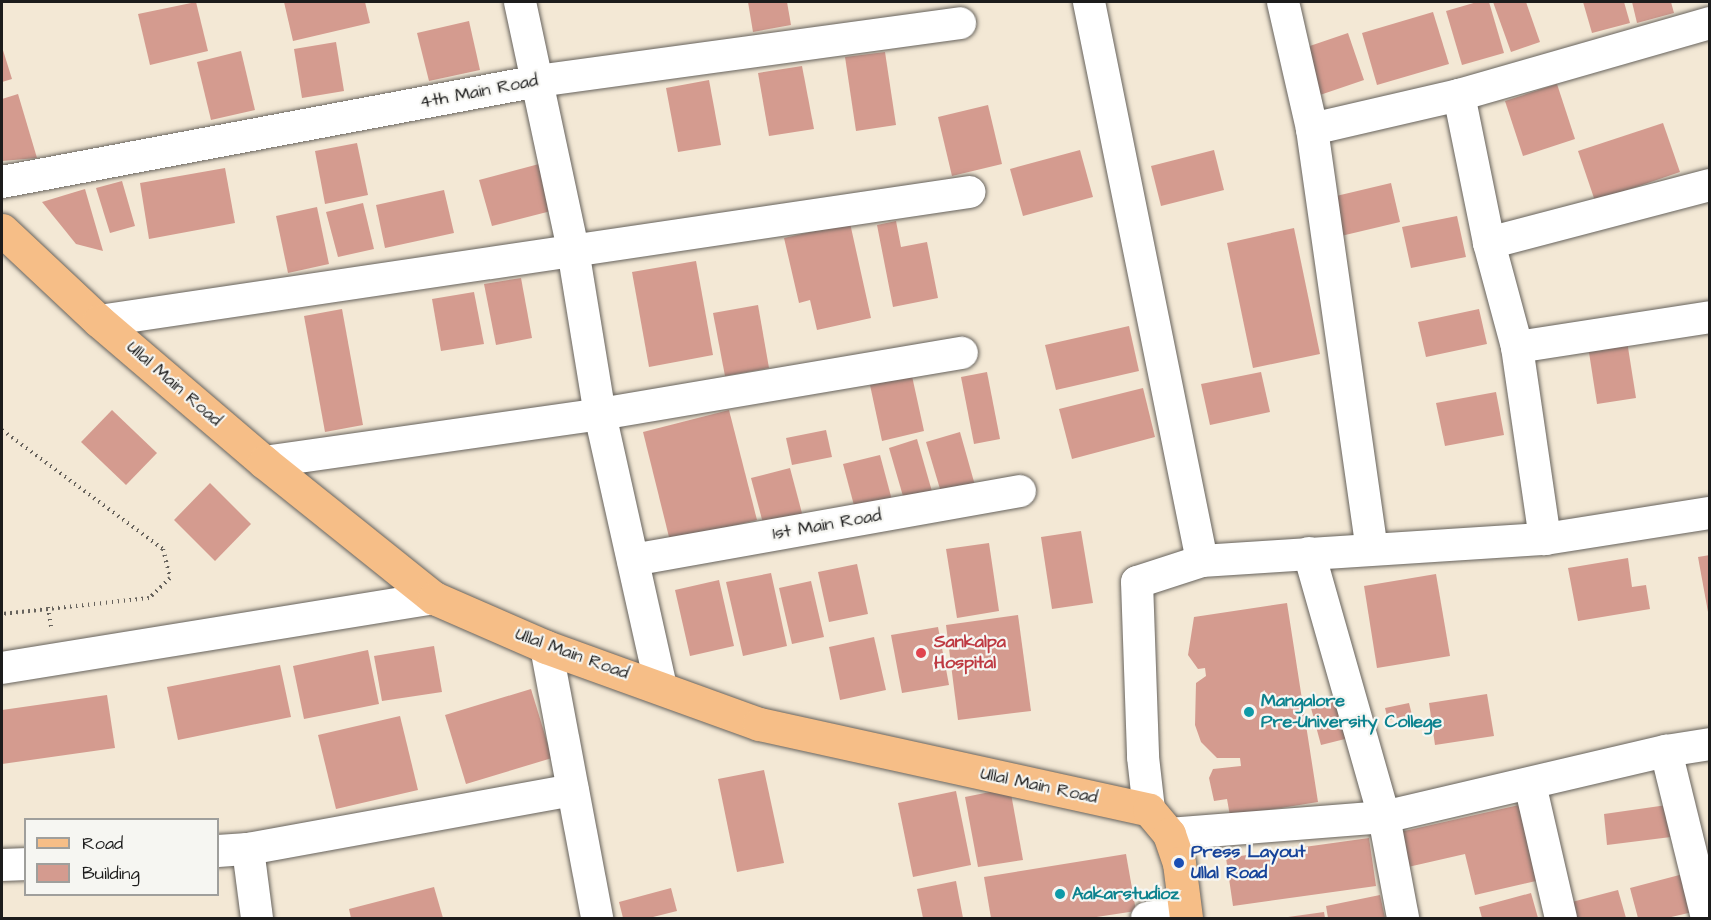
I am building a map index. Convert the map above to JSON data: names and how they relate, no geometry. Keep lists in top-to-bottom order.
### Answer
{
  "streets": {
    "main road": ["Ullal Main Road"],
    "street": ["4th Main Road", "1st Main Road"]
  },
  "places": [
    "Sankalpa Hospital",
    "Mangalore Pre-University College",
    "Press Layout Ullal Road",
    "Aakarstudioz"
  ],
  "legend": ["Road", "Building"]
}
